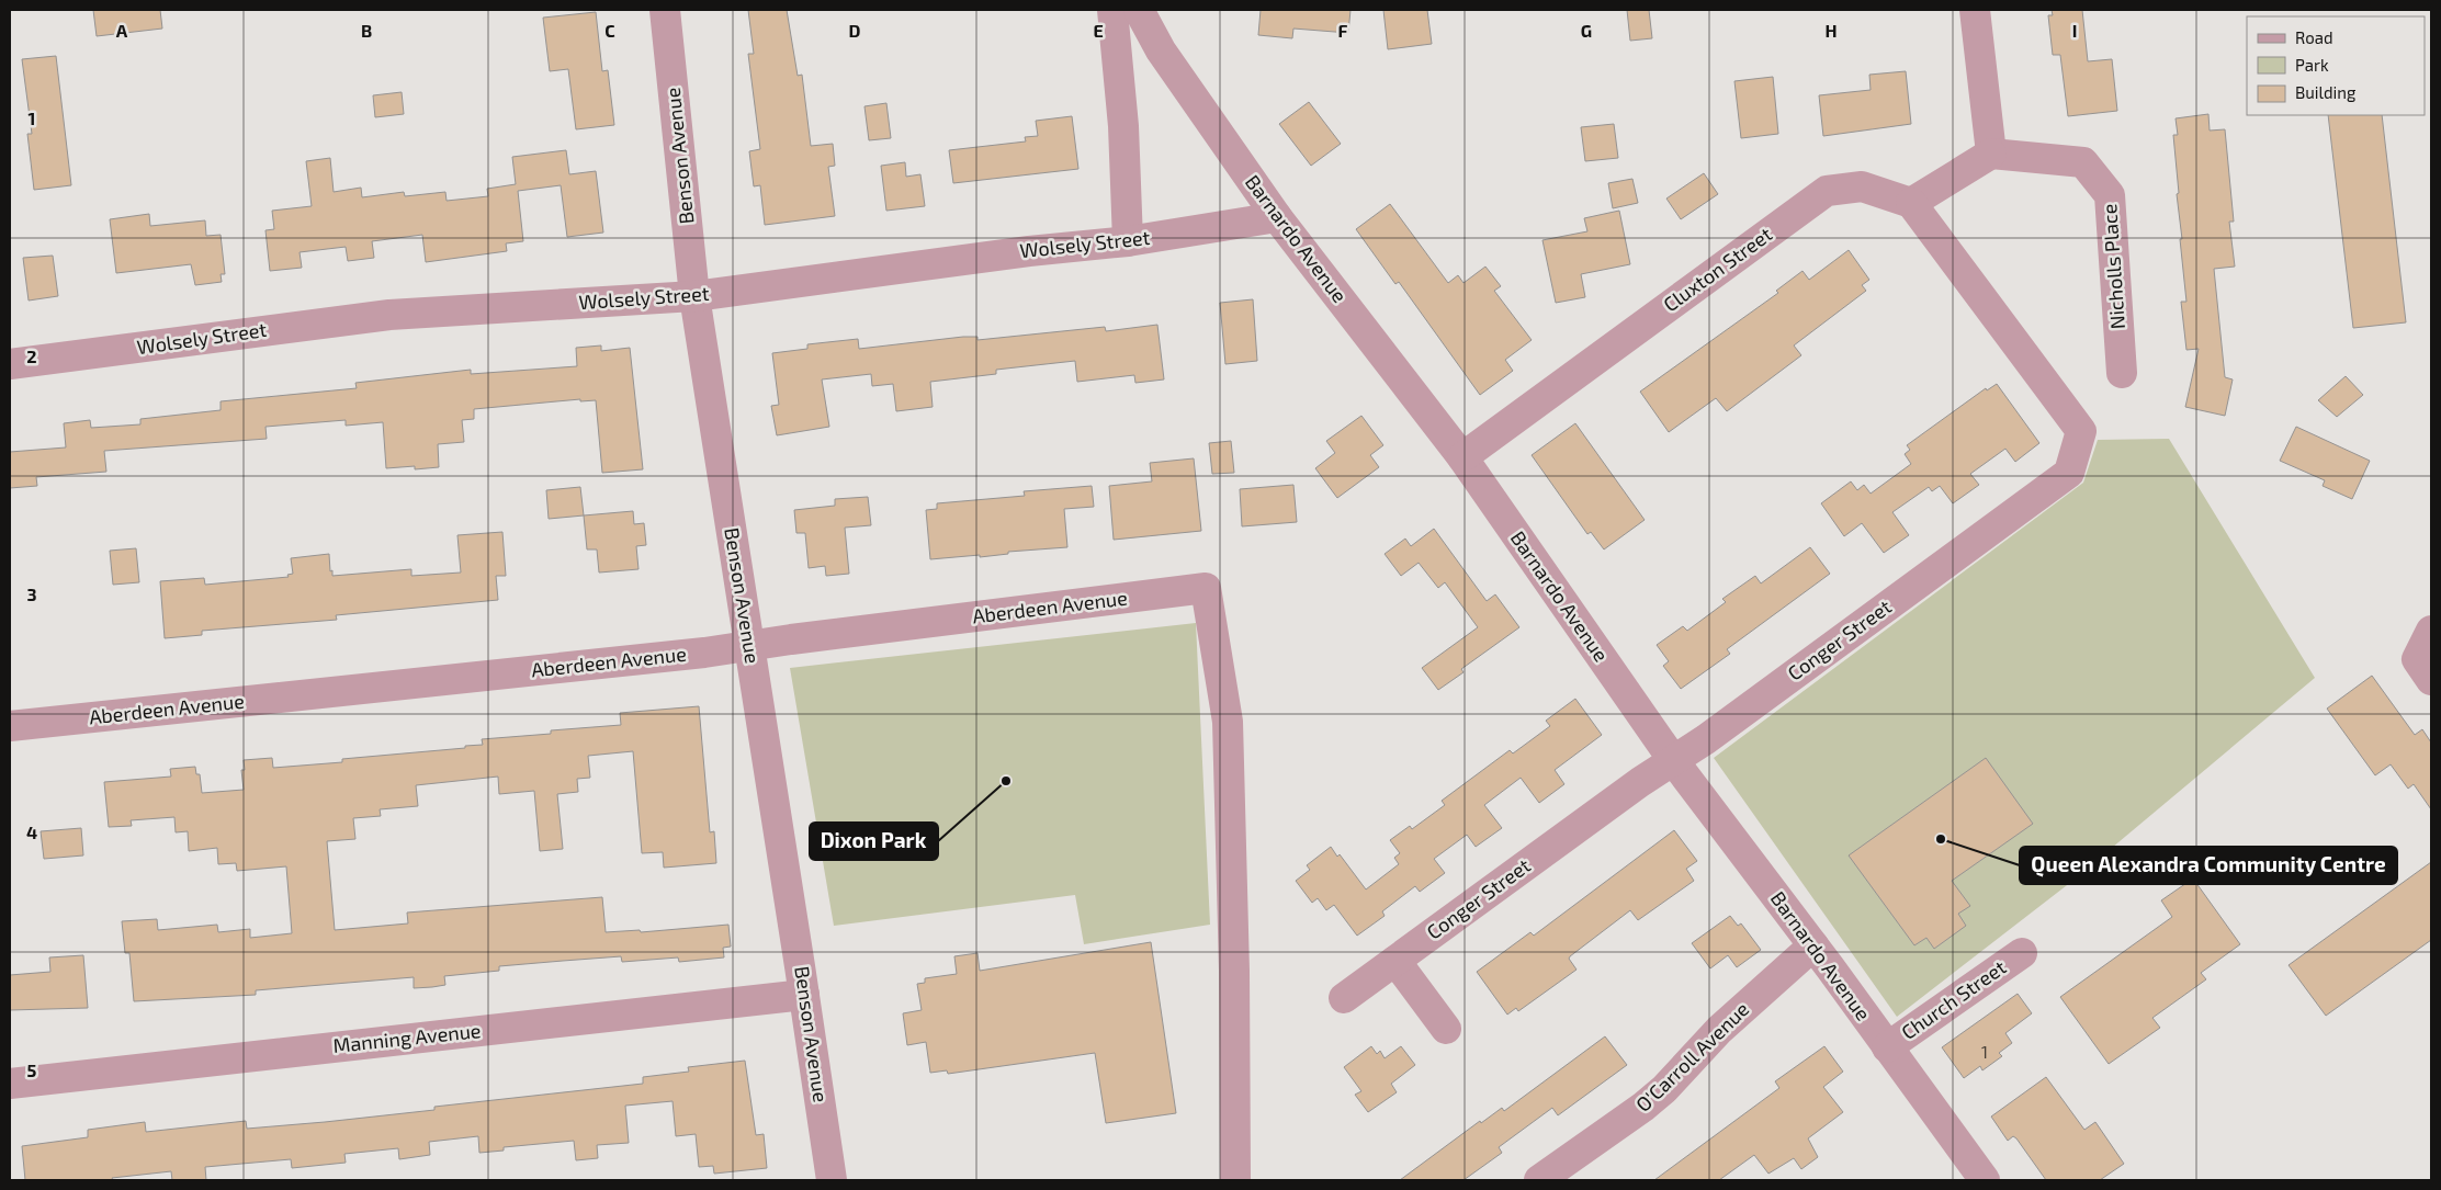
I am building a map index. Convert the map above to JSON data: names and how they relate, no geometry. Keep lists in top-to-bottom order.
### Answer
{
  "streets": {
    "street": [
      "Benson Avenue",
      "Barnardo Avenue",
      "Wolsely Street",
      "Nicholls Place",
      "Cluxton Street",
      "Aberdeen Avenue",
      "Conger Street",
      "Church Street",
      "Manning Avenue",
      "O'Carroll Avenue"
    ]
  },
  "crossings": [
    ["Benson Avenue", "Wolsely Street"],
    ["Benson Avenue", "Aberdeen Avenue"],
    ["Benson Avenue", "Manning Avenue"],
    ["Barnardo Avenue", "Wolsely Street"],
    ["Barnardo Avenue", "Cluxton Street"],
    ["Barnardo Avenue", "Conger Street"],
    ["Barnardo Avenue", "Church Street"],
    ["Barnardo Avenue", "O'Carroll Avenue"],
    ["Cluxton Street", "Conger Street"]
  ],
  "places": ["Dixon Park", "Queen Alexandra Community Centre"],
  "house_numbers": ["1"],
  "legend": ["Road", "Park", "Building"],
  "grid": {
    "columns": [
      "A",
      "B",
      "C",
      "D",
      "E",
      "F",
      "G",
      "H",
      "I"
    ],
    "rows": [
      "1",
      "2",
      "3",
      "4",
      "5"
    ]
  }
}
